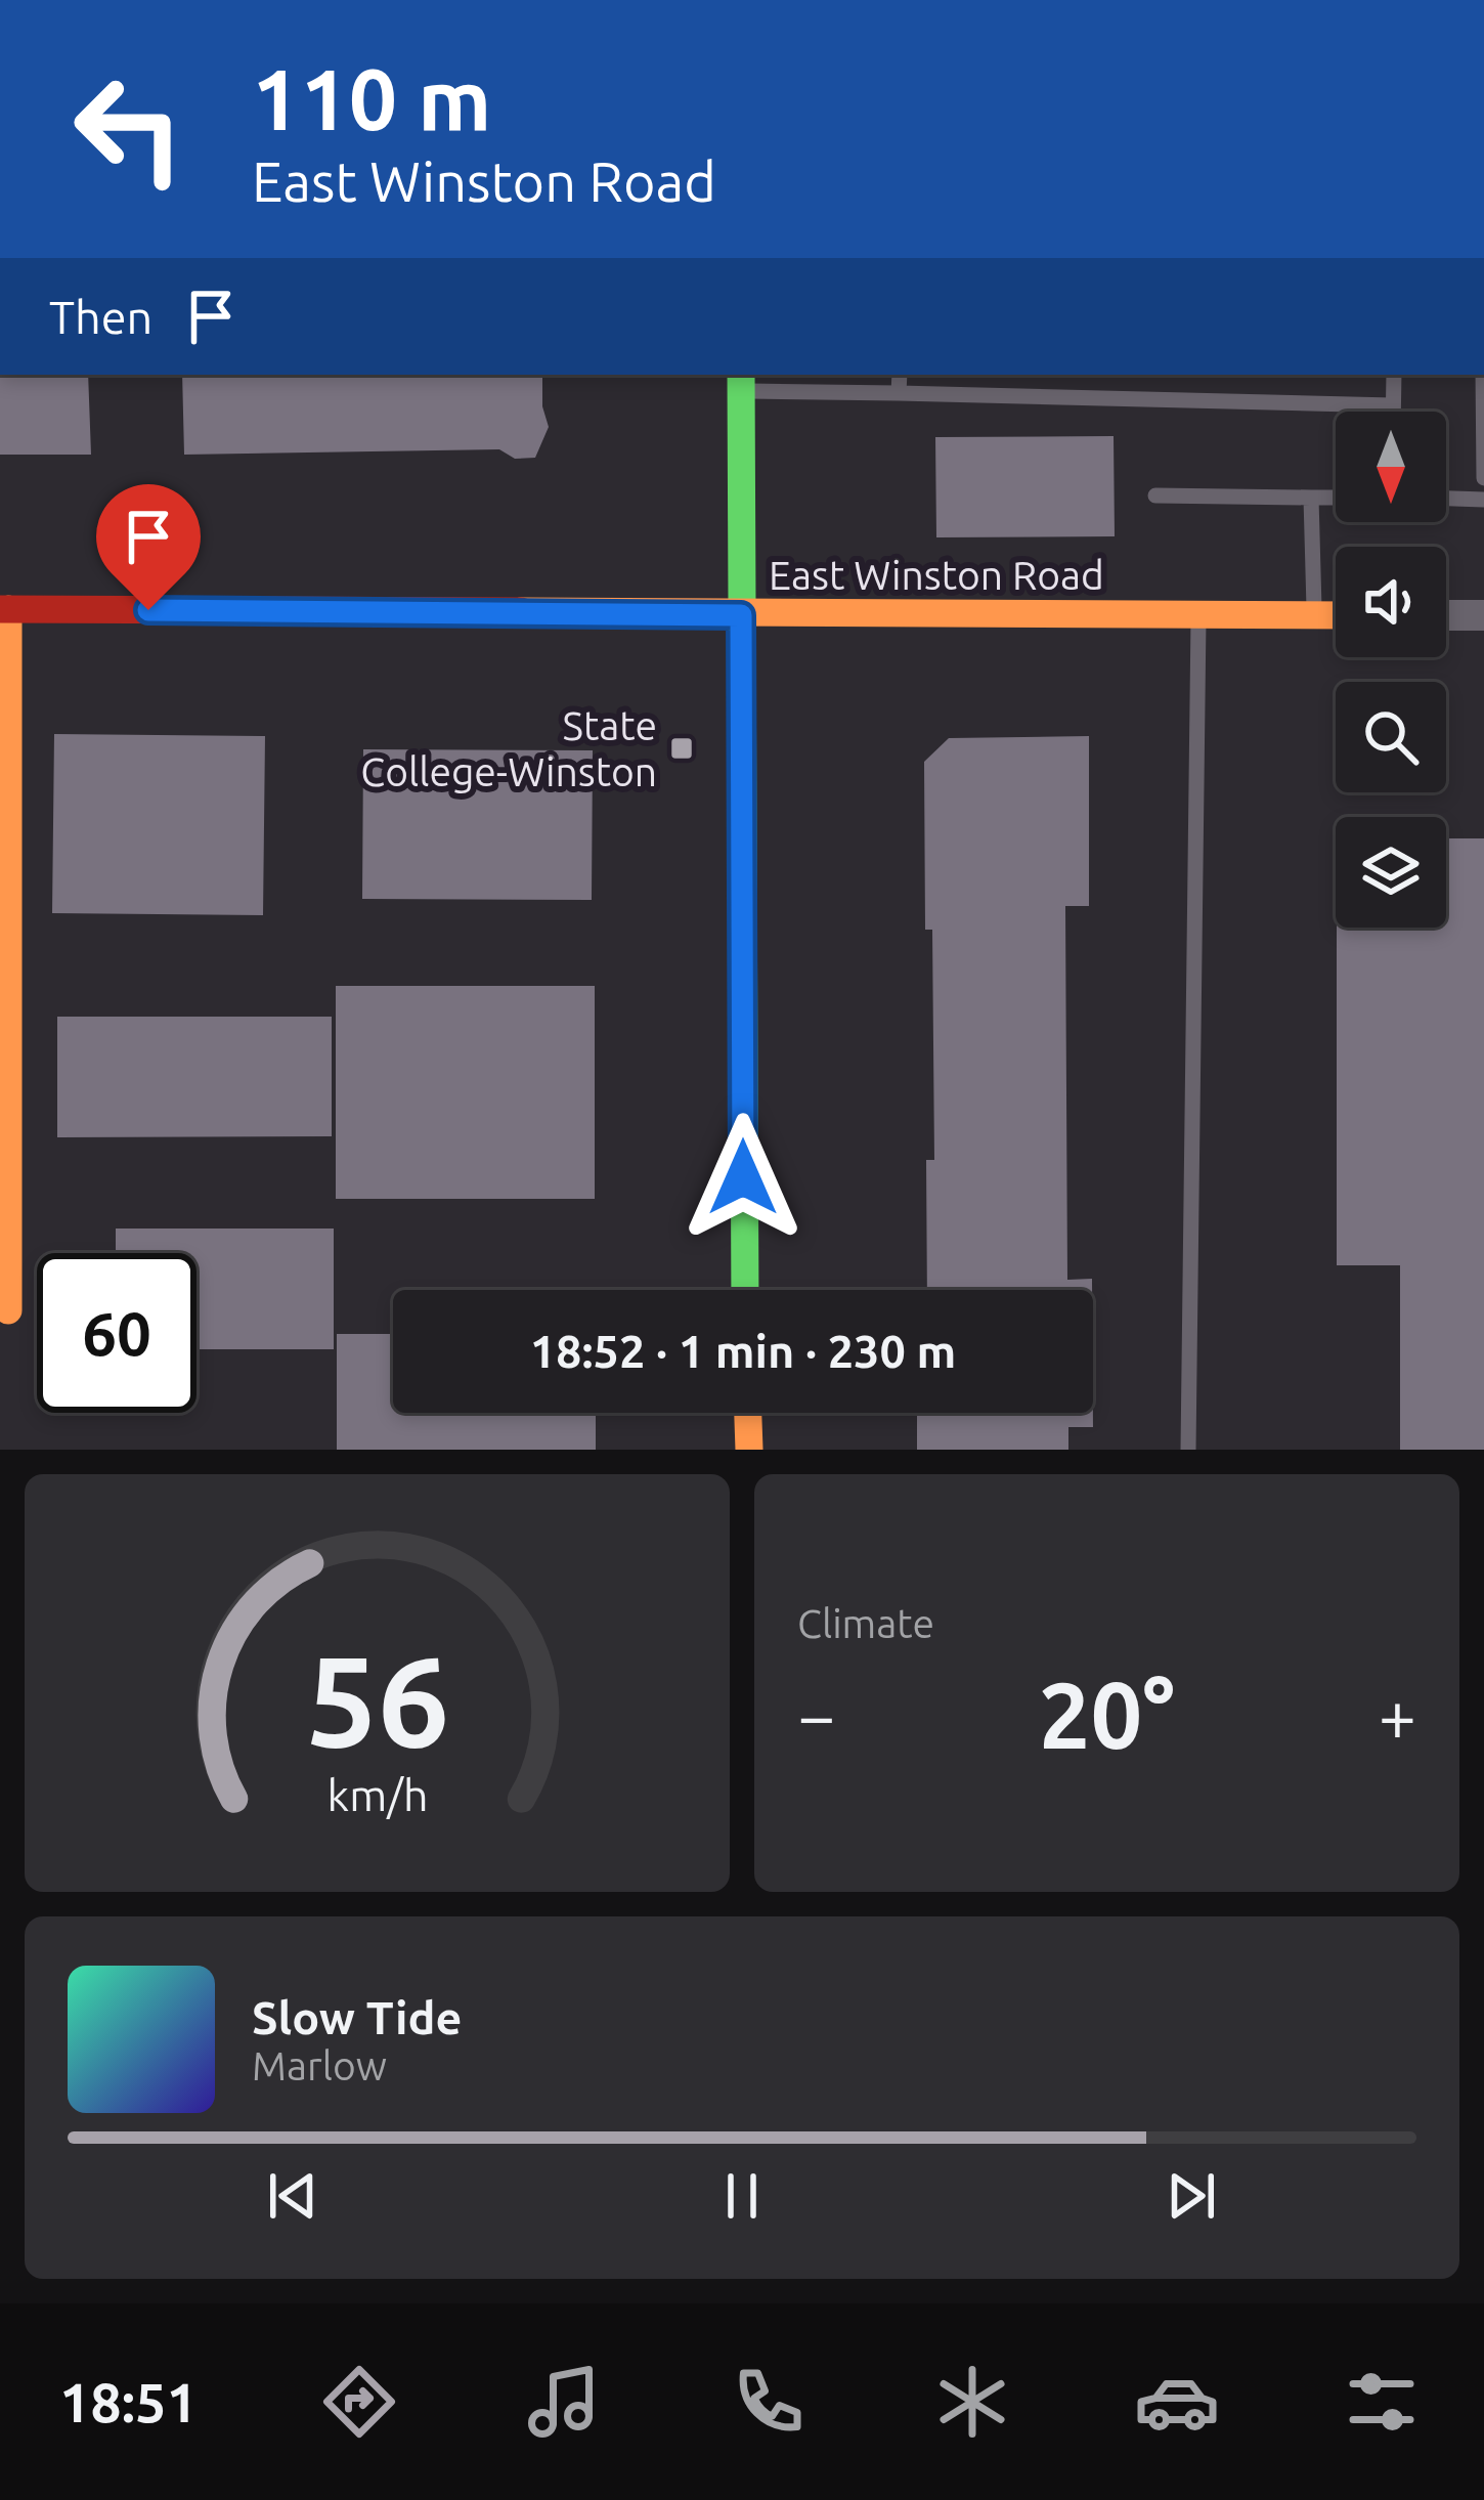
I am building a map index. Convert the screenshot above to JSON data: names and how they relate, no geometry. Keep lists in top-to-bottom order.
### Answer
{
  "streets": {
    "street": ["East Winston Road"]
  },
  "places": {
    "transit": ["State College-Winston"]
  },
  "north": "bottom",
  "page": {
    "turn": ["110 m", "East Winston Road"],
    "then": "Then",
    "limit": "60",
    "trip": "18:52 · 1 min · 230 m",
    "tile": "Climate",
    "heat": ["−", "20°", "+"],
    "song": ["Slow Tide", "Marlow"],
    "tabs": "18:51",
    "gauge": ["56", "km/h"]
  }
}
